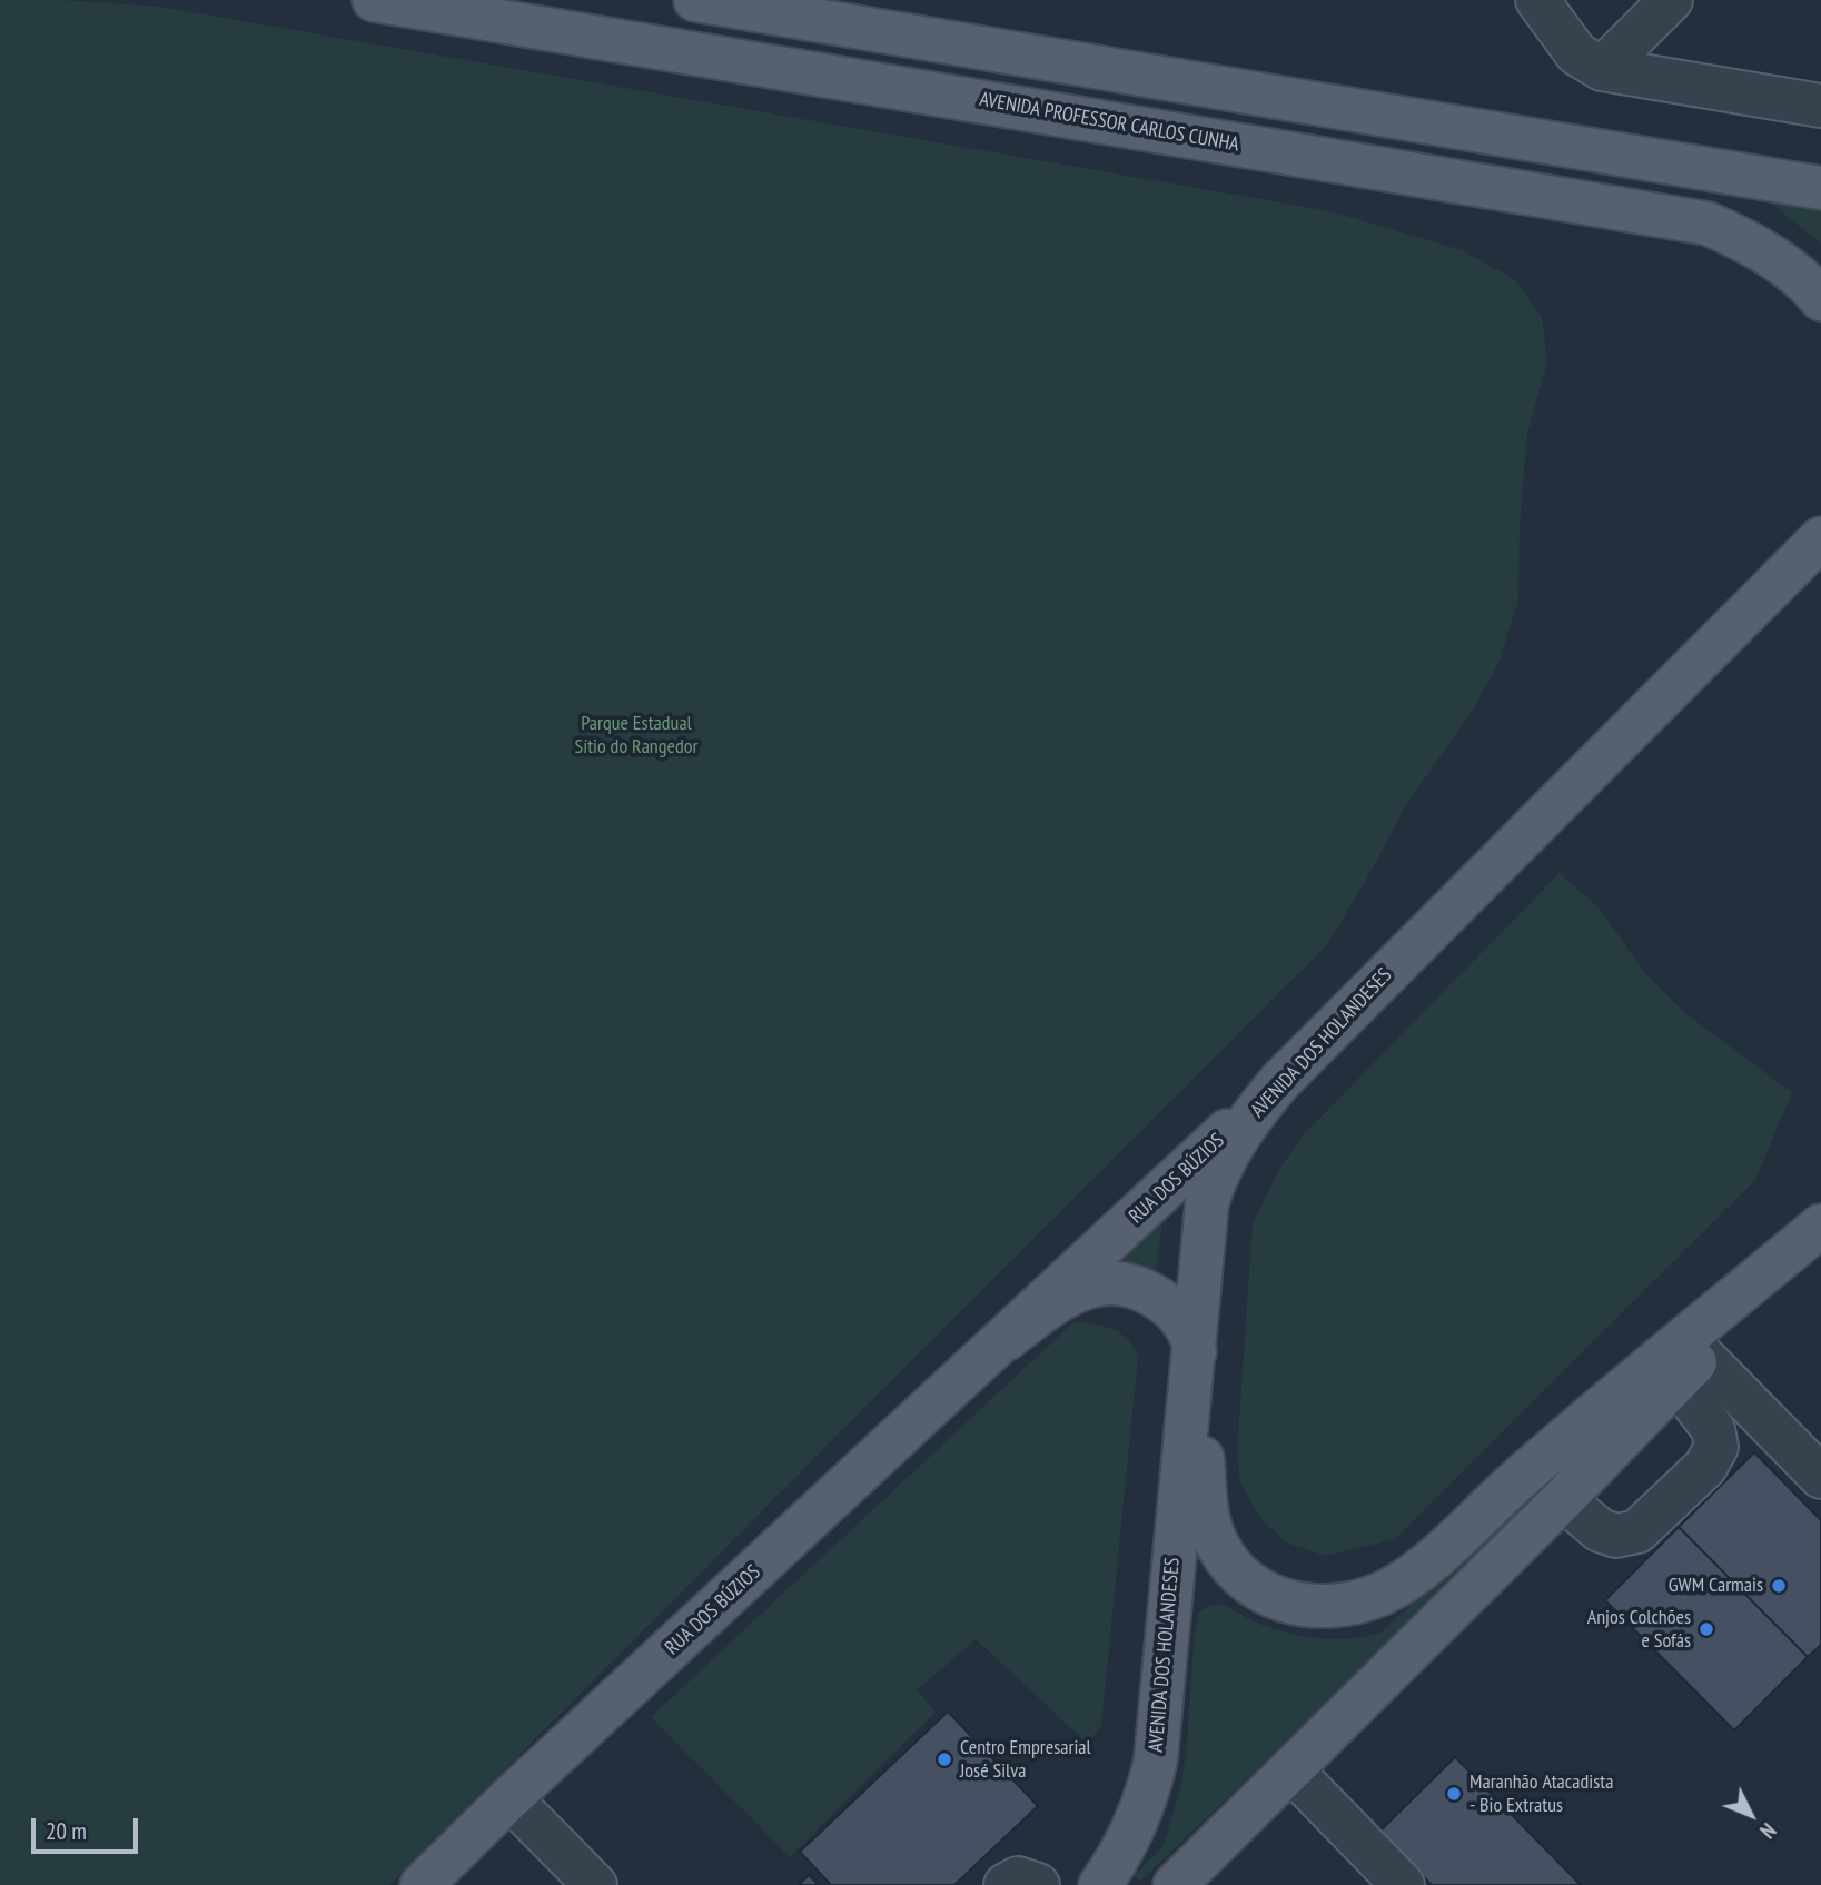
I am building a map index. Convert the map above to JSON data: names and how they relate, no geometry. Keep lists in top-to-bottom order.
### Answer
{
  "streets": {
    "main road": ["AVENIDA PROFESSOR CARLOS CUNHA", "AVENIDA DOS HOLANDESES", "RUA DOS BÚZIOS"]
  },
  "crossings": [
    ["AVENIDA DOS HOLANDESES", "RUA DOS BÚZIOS"]
  ],
  "parks": ["Parque Estadual Sítio do Rangedor"],
  "places": [
    "GWM Carmais",
    "Anjos Colchões e Sofás",
    "Centro Empresarial José Silva",
    "Maranhão Atacadista - Bio Extratus"
  ],
  "scale_bar": "20 m",
  "north": "bottom right"
}
